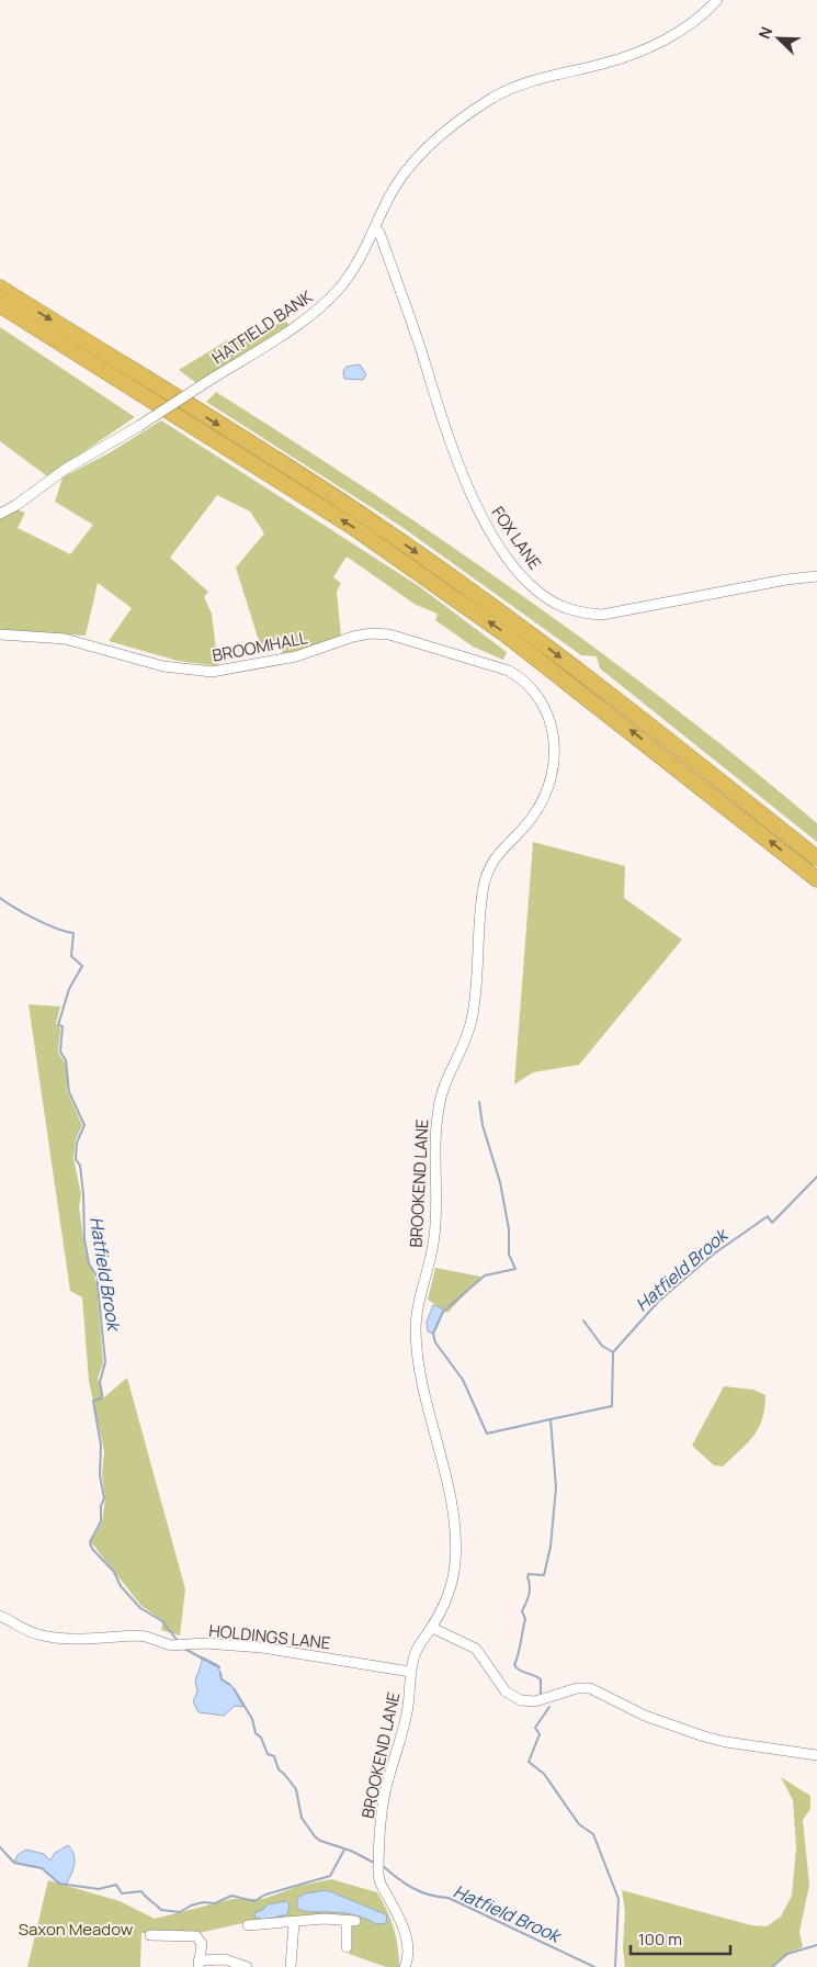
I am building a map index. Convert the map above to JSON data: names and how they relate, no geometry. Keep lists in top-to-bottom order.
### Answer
{
  "streets": {
    "street": [
      "HATFIELD BANK",
      "FOX LANE",
      "BROOMHALL",
      "BROOKEND LANE",
      "HOLDINGS LANE"
    ]
  },
  "crossings": [
    ["HATFIELD BANK", "FOX LANE"],
    ["BROOMHALL", "BROOKEND LANE"],
    ["BROOKEND LANE", "HOLDINGS LANE"]
  ],
  "water": ["Hatfield Brook"],
  "parks": ["Saxon Meadow"],
  "scale_bar": "100 m",
  "north": "top left"
}
